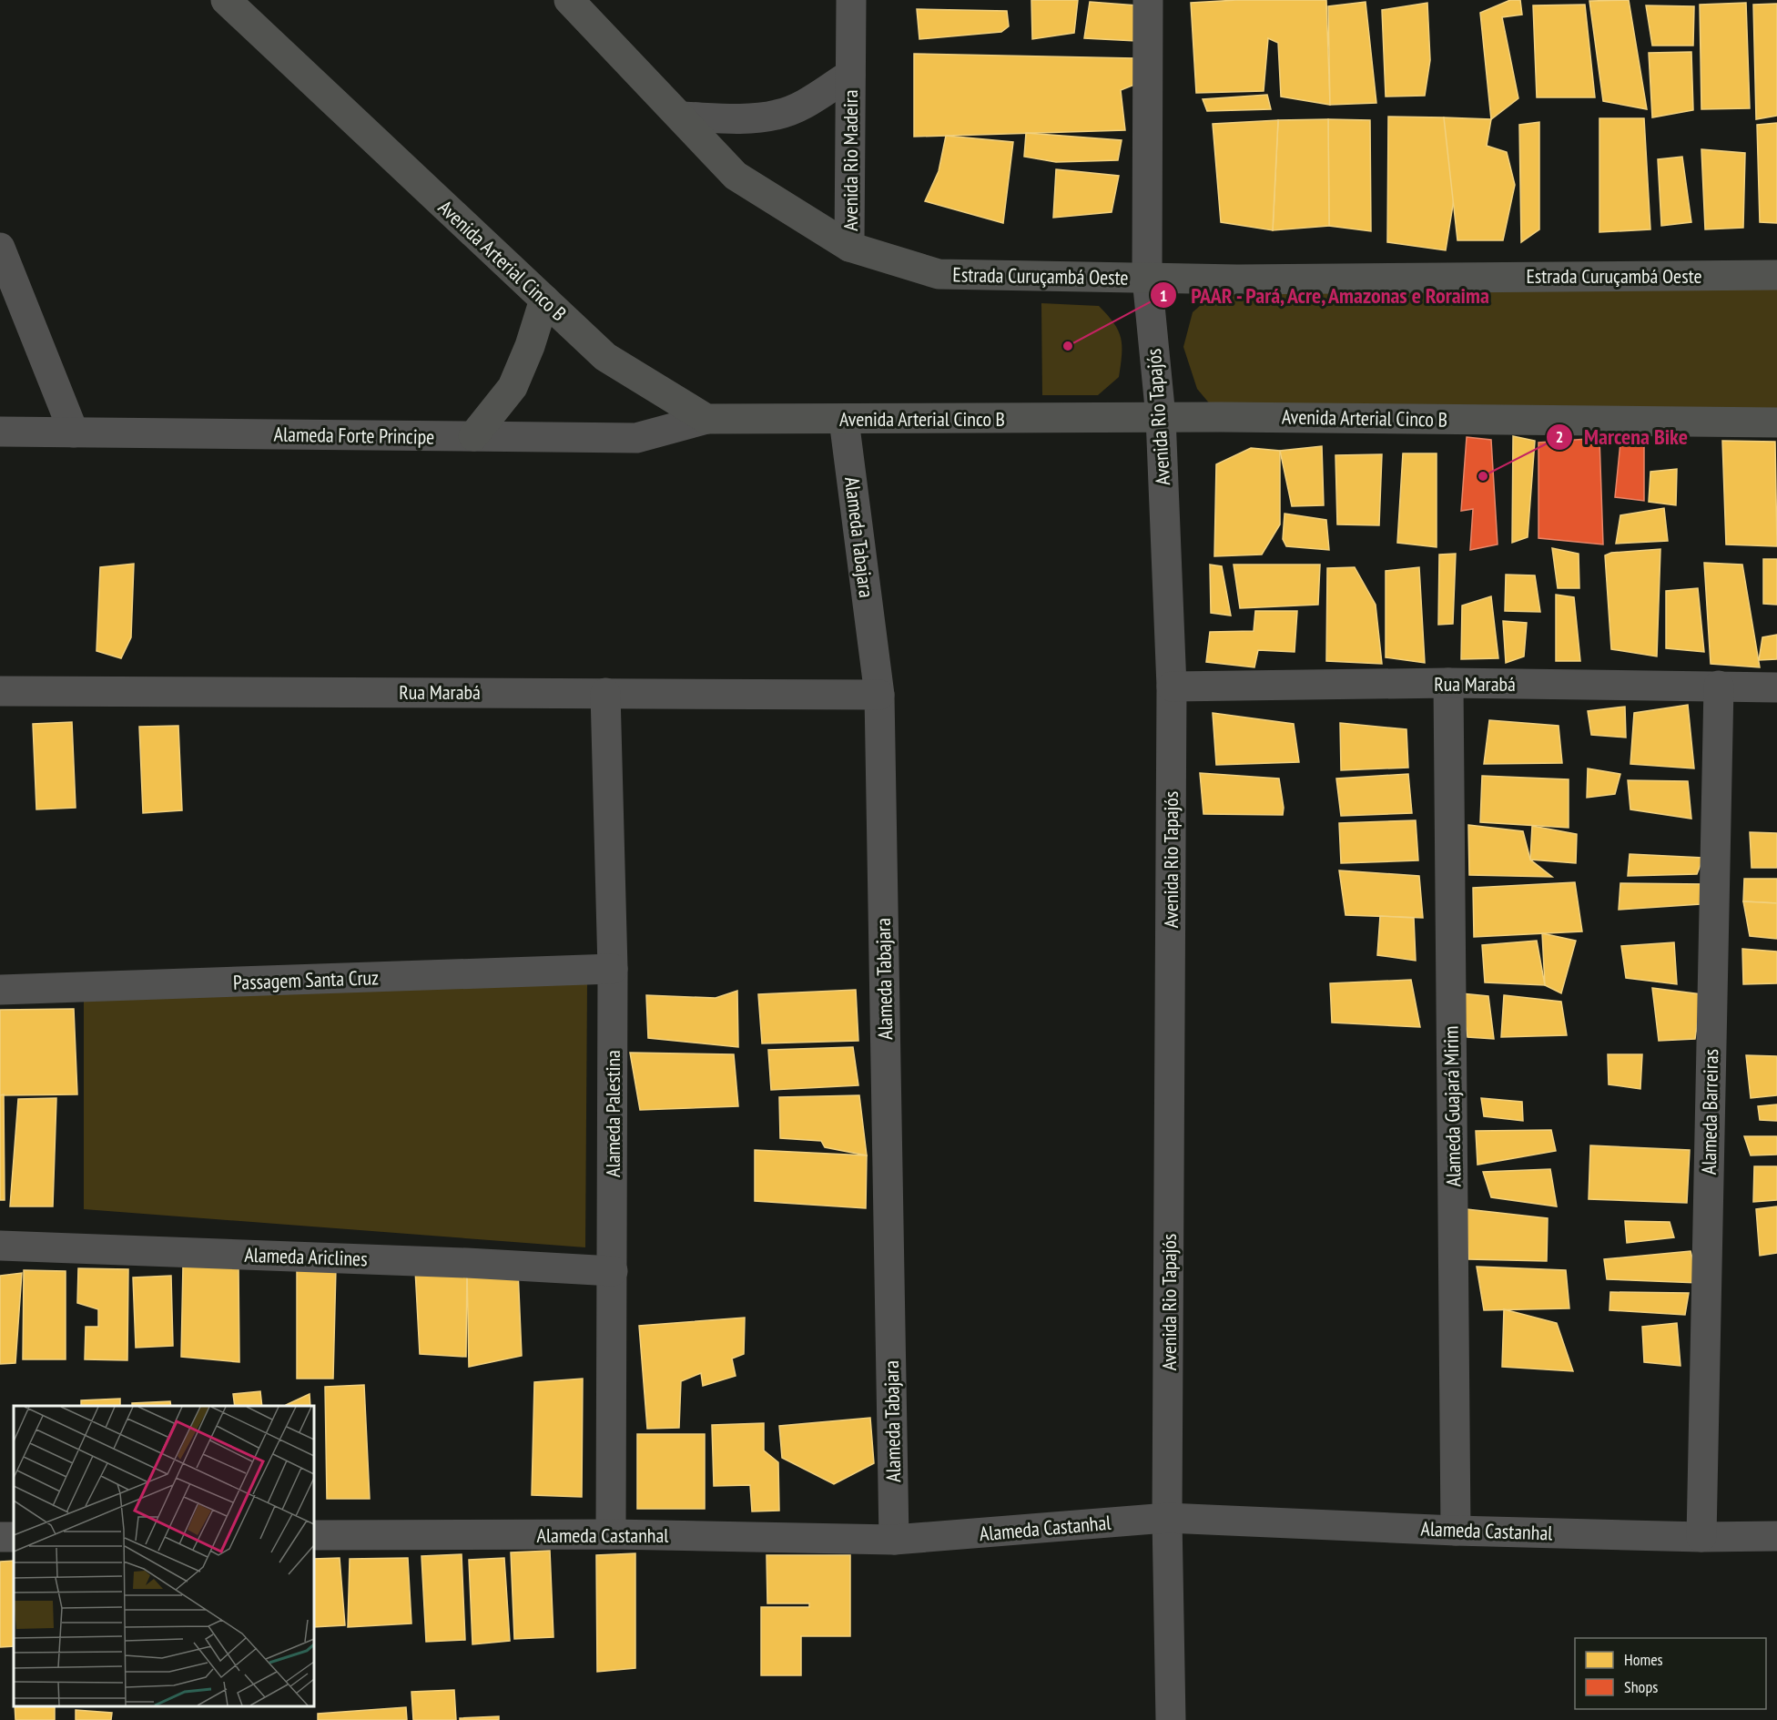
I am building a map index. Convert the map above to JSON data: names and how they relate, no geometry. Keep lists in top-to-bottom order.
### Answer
{
  "streets": {
    "main road": ["Avenida Arterial Cinco B", "Estrada Curuçambá Oeste"],
    "street": [
      "Avenida Rio Madeira",
      "Avenida Rio Tapajós",
      "Alameda Forte Principe",
      "Alameda Tabajara",
      "Rua Marabá",
      "Passagem Santa Cruz",
      "Alameda Guajará Mirim",
      "Alameda Barreiras",
      "Alameda Palestina",
      "Alameda Ariclines",
      "Alameda Castanhal"
    ]
  },
  "crossings": [
    ["Avenida Rio Madeira", "Estrada Curuçambá Oeste"],
    ["Avenida Arterial Cinco B", "Avenida Rio Tapajós"],
    ["Avenida Arterial Cinco B", "Alameda Forte Principe"],
    ["Avenida Arterial Cinco B", "Alameda Tabajara"],
    ["Estrada Curuçambá Oeste", "Avenida Rio Tapajós"],
    ["Avenida Rio Tapajós", "Rua Marabá"],
    ["Avenida Rio Tapajós", "Alameda Castanhal"],
    ["Alameda Tabajara", "Rua Marabá"],
    ["Alameda Tabajara", "Alameda Castanhal"],
    ["Rua Marabá", "Alameda Guajará Mirim"],
    ["Rua Marabá", "Alameda Barreiras"],
    ["Rua Marabá", "Alameda Palestina"],
    ["Passagem Santa Cruz", "Alameda Palestina"],
    ["Alameda Guajará Mirim", "Alameda Castanhal"],
    ["Alameda Barreiras", "Alameda Castanhal"],
    ["Alameda Palestina", "Alameda Ariclines"],
    ["Alameda Palestina", "Alameda Castanhal"]
  ],
  "places": ["PAAR - Pará, Acre, Amazonas e Roraima", "Marcena Bike"],
  "legend": ["Homes", "Shops"]
}
